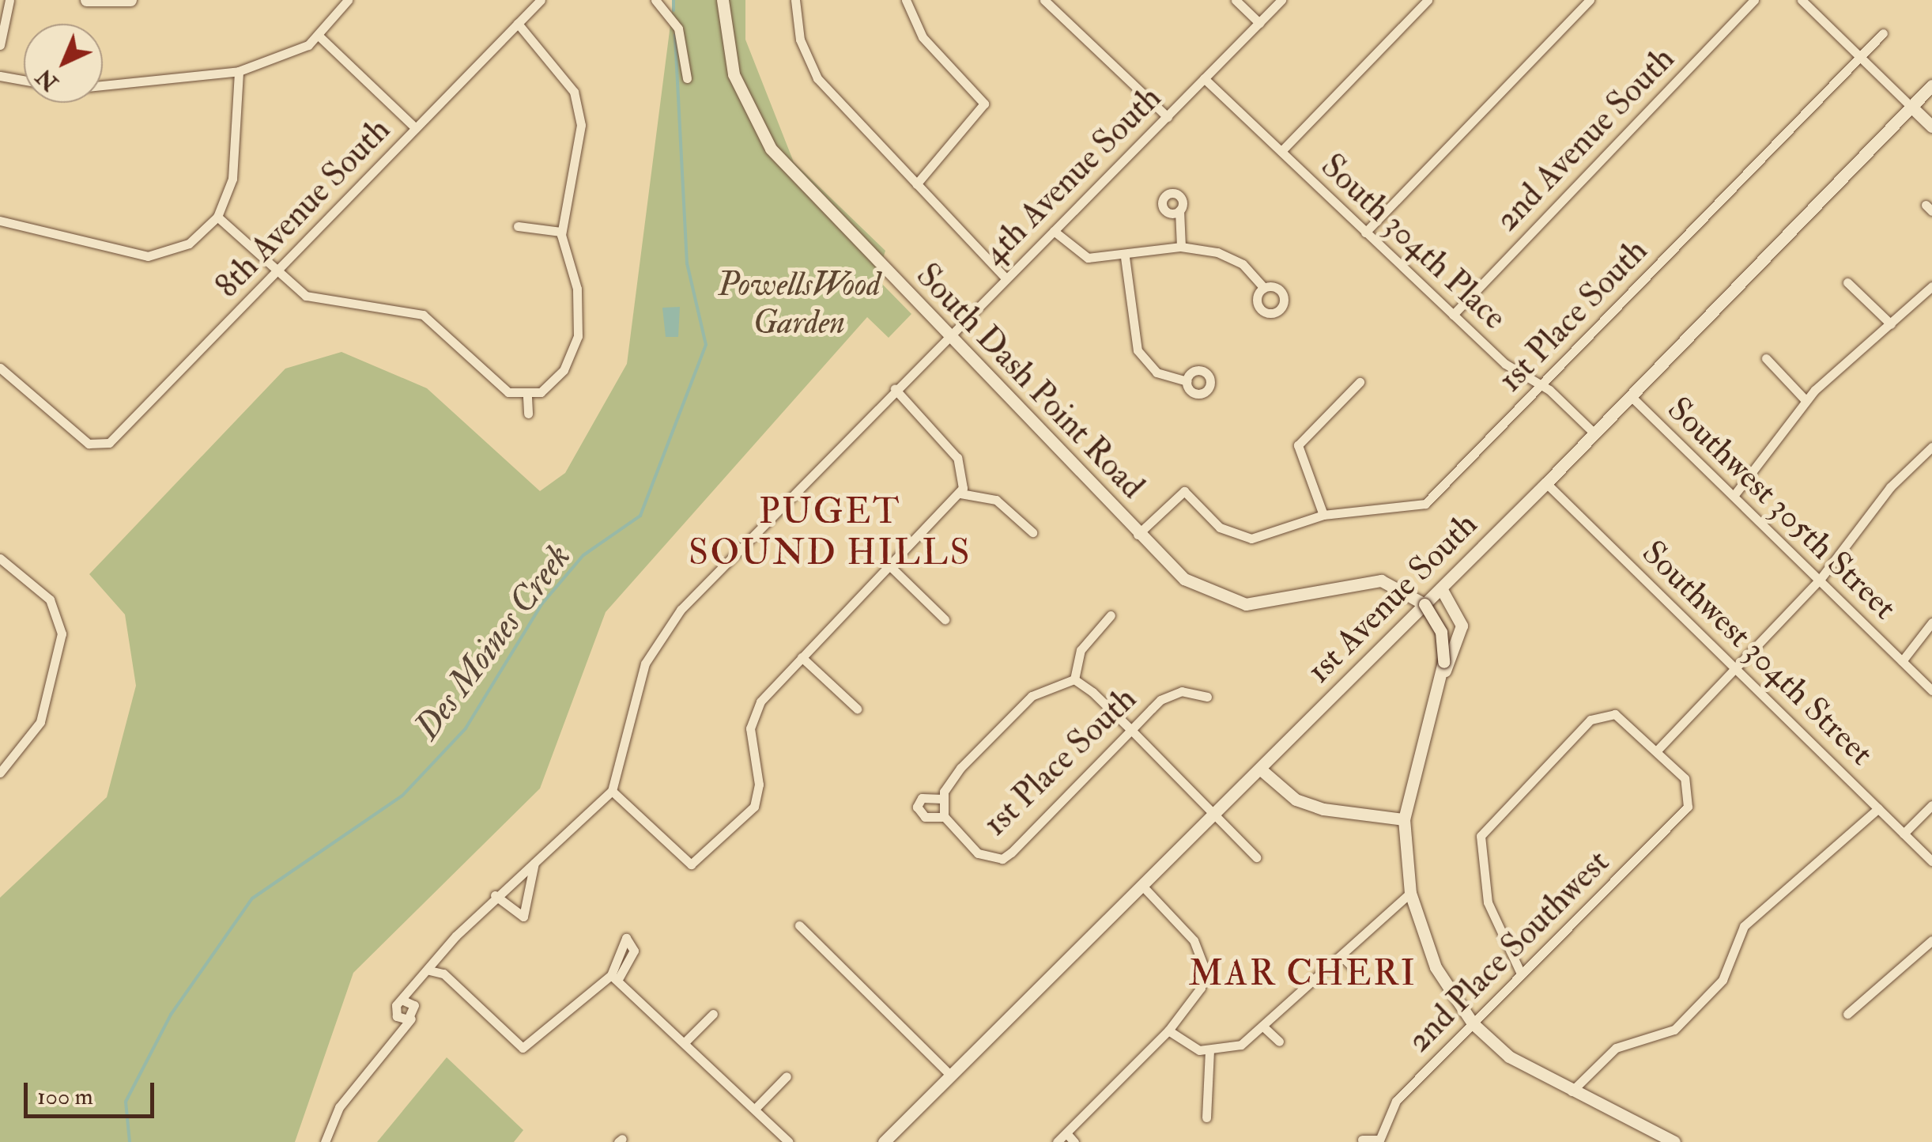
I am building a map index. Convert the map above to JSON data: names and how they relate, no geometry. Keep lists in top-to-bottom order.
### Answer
{
  "streets": {
    "main road": ["South Dash Point Road", "1st Avenue South"],
    "street": [
      "2nd Avenue South",
      "4th Avenue South",
      "8th Avenue South",
      "South 304th Place",
      "1st Place South",
      "Southwest 305th Street",
      "Southwest 304th Street",
      "2nd Place Southwest"
    ]
  },
  "crossings": [
    ["2nd Avenue South", "South 304th Place"],
    ["4th Avenue South", "South 304th Place"],
    ["4th Avenue South", "South Dash Point Road"],
    ["South 304th Place", "1st Place South"],
    ["South 304th Place", "1st Avenue South"],
    ["1st Place South", "South Dash Point Road"],
    ["Southwest 305th Street", "1st Avenue South"],
    ["1st Avenue South", "Southwest 304th Street"]
  ],
  "districts": ["PUGET SOUND HILLS", "MAR CHERI"],
  "water": ["Des Moines Creek"],
  "parks": ["PowellsWood Garden"],
  "scale_bar": "100 m",
  "north": "bottom left"
}
